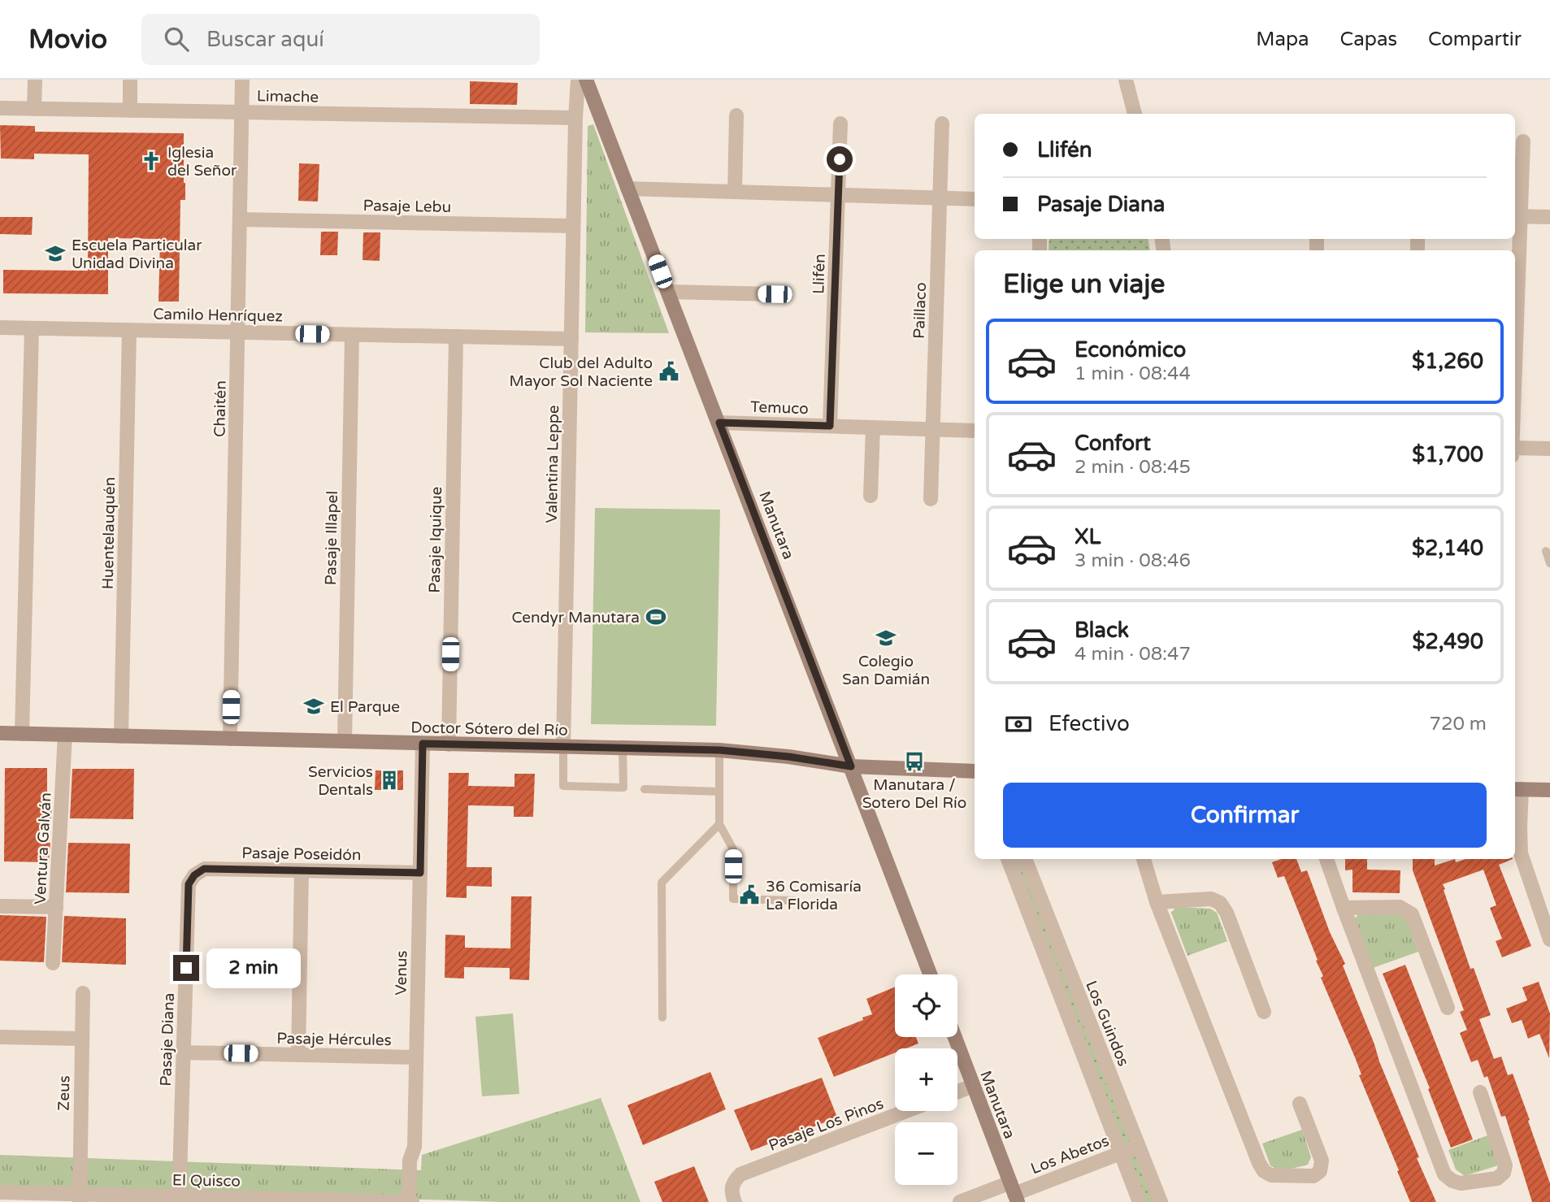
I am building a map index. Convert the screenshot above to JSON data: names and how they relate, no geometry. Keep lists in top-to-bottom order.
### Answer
{
  "streets": {
    "main road": ["Manutara", "Doctor Sótero del Río"],
    "street": [
      "Limache",
      "Pasaje Lebu",
      "Llifén",
      "Paillaco",
      "Camilo Henríquez",
      "Temuco",
      "Chaitén",
      "Valentina Leppe",
      "Huentelauquén",
      "Pasaje Illapel",
      "Pasaje Iquique",
      "Ventura Galván",
      "Pasaje Poseidón",
      "Venus",
      "Los Guindos",
      "Pasaje Hércules",
      "Pasaje Diana",
      "Zeus",
      "Pasaje Los Pinos",
      "Los Abetos",
      "El Quisco"
    ]
  },
  "crossings": [
    ["Limache", "Chaitén"],
    ["Limache", "Valentina Leppe"],
    ["Pasaje Lebu", "Chaitén"],
    ["Pasaje Lebu", "Valentina Leppe"],
    ["Llifén", "Temuco"],
    ["Paillaco", "Temuco"],
    ["Camilo Henríquez", "Chaitén"],
    ["Camilo Henríquez", "Valentina Leppe"],
    ["Camilo Henríquez", "Huentelauquén"],
    ["Camilo Henríquez", "Pasaje Illapel"],
    ["Camilo Henríquez", "Pasaje Iquique"],
    ["Temuco", "Manutara"],
    ["Chaitén", "Doctor Sótero del Río"],
    ["Valentina Leppe", "Doctor Sótero del Río"],
    ["Manutara", "Doctor Sótero del Río"],
    ["Manutara", "Los Abetos"],
    ["Huentelauquén", "Doctor Sótero del Río"],
    ["Pasaje Illapel", "Doctor Sótero del Río"],
    ["Pasaje Iquique", "Doctor Sótero del Río"],
    ["Doctor Sótero del Río", "Ventura Galván"],
    ["Doctor Sótero del Río", "Venus"],
    ["Pasaje Poseidón", "Venus"],
    ["Pasaje Poseidón", "Pasaje Diana"],
    ["Venus", "Pasaje Hércules"],
    ["Venus", "El Quisco"],
    ["Los Guindos", "Los Abetos"],
    ["Pasaje Hércules", "Pasaje Diana"],
    ["Pasaje Diana", "El Quisco"],
    ["Zeus", "El Quisco"]
  ],
  "places": {
    "church": ["Iglesia del Señor"],
    "school or university": ["Escuela Particular Unidad Divina", "Colegio San Damián", "El Parque"],
    "public building": ["Club del Adulto Mayor Sol Naciente", "36 Comisaría La Florida"],
    "sports": ["Cendyr Manutara"],
    "bus stop": ["Manutara / Sotero Del Río"],
    "building": ["Servicios Dentals"]
  },
  "page": {
    "header": "Movio",
    "search": "Buscar aquí",
    "nav": ["Mapa", "Capas", "Compartir"],
    "banner": ["Llifén", "Pasaje Diana"],
    "heading": "Elige un viaje",
    "list": [
      {
        "name": "Económico",
        "note": "1 min · 08:44",
        "value": "$1,260"
      },
      {
        "name": "Confort",
        "note": "2 min · 08:45",
        "value": "$1,700"
      },
      {
        "name": "XL",
        "note": "3 min · 08:46",
        "value": "$2,140"
      },
      {
        "name": "Black",
        "note": "4 min · 08:47",
        "value": "$2,490"
      }
    ],
    "pay": ["Efectivo", "720 m"],
    "buttons": "Confirmar",
    "bubble": "2 min",
    "map_buttons": ["+", "−"]
  }
}
